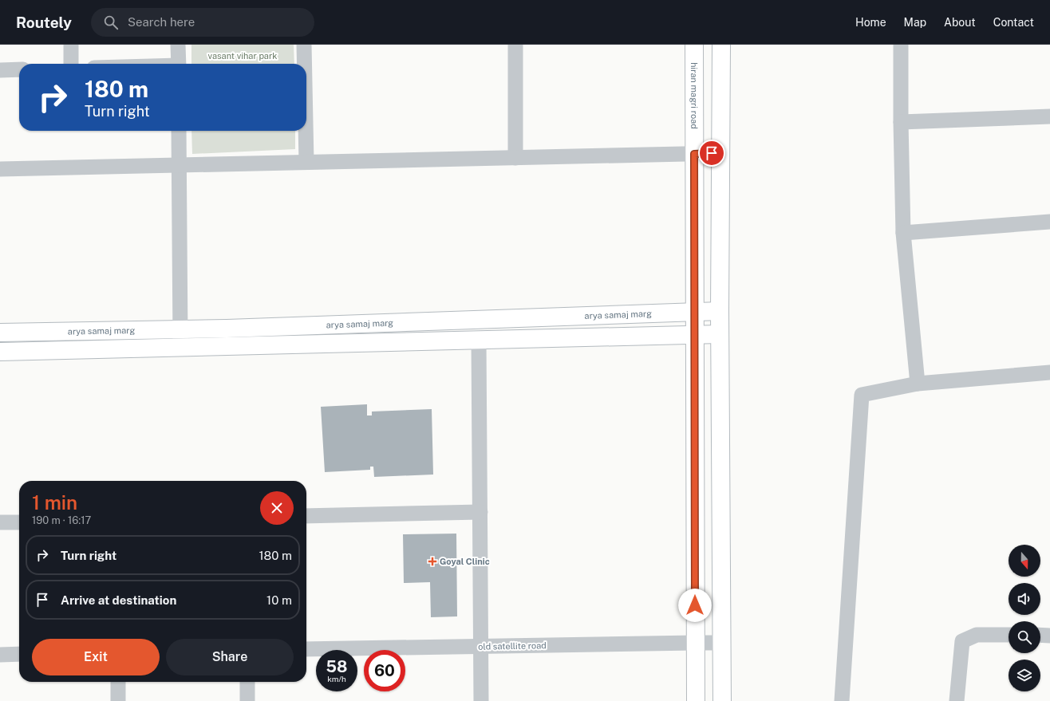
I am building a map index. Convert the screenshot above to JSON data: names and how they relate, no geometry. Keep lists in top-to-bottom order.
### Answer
{
  "streets": {
    "street": ["hiran magri road", "arya samaj marg", "old satellite road"]
  },
  "crossings": [
    ["hiran magri road", "arya samaj marg"],
    ["hiran magri road", "old satellite road"]
  ],
  "parks": ["vasant vihar park"],
  "places": {
    "health": ["Goyal Clinic"]
  },
  "north": "bottom",
  "page": {
    "header": "Routely",
    "search": "Search here",
    "nav": [
      "Home",
      "Map",
      "About",
      "Contact"
    ],
    "turn": ["180 m", "Turn right"],
    "heading": ["1 min", "190 m · 16:17"],
    "list": [
      {
        "name": "Turn right",
        "value": "180 m"
      },
      {
        "name": "Arrive at destination",
        "value": "10 m"
      }
    ],
    "buttons": ["Exit", "Share"],
    "speed": "58 km/h",
    "limit": "60"
  }
}
